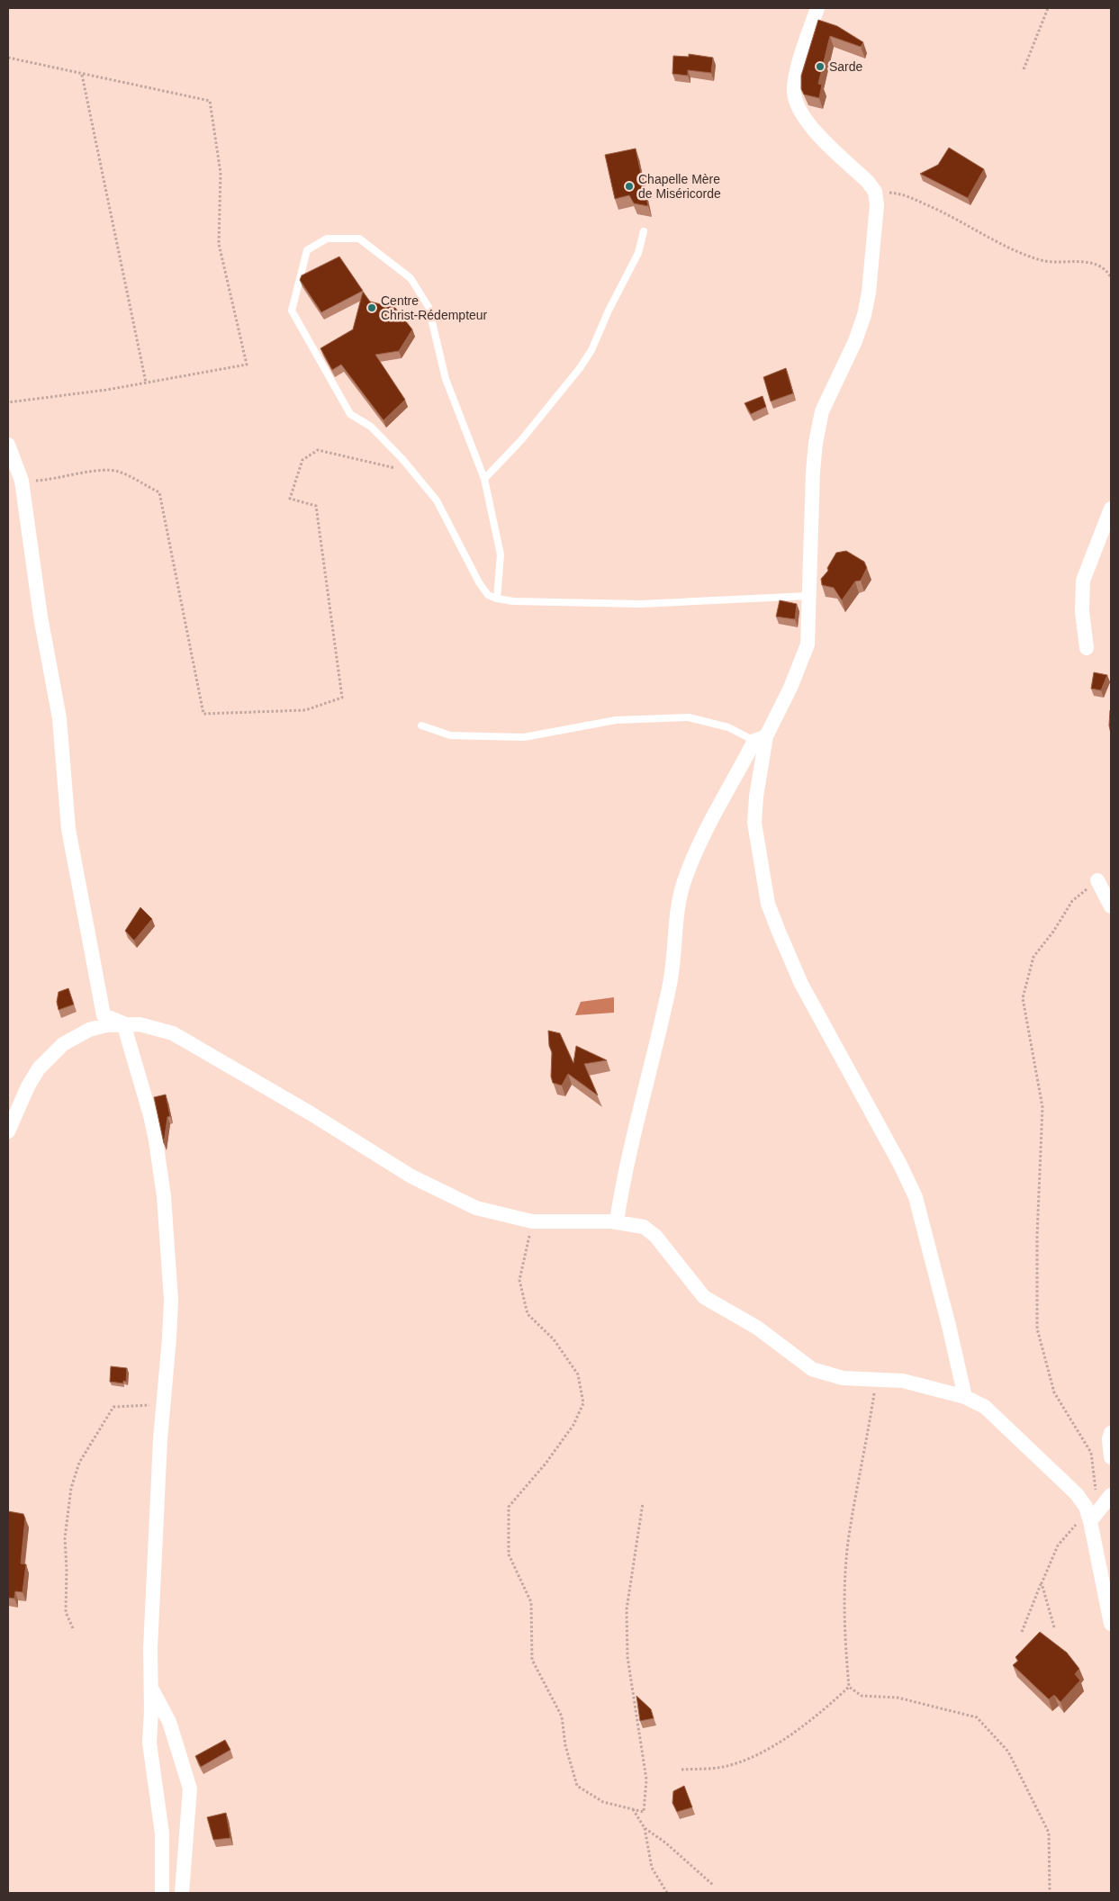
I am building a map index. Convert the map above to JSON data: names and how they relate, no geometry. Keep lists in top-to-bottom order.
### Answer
{
  "places": ["Sarde", "Chapelle Mère de Miséricorde", "Centre Christ-Rédempteur"]
}
